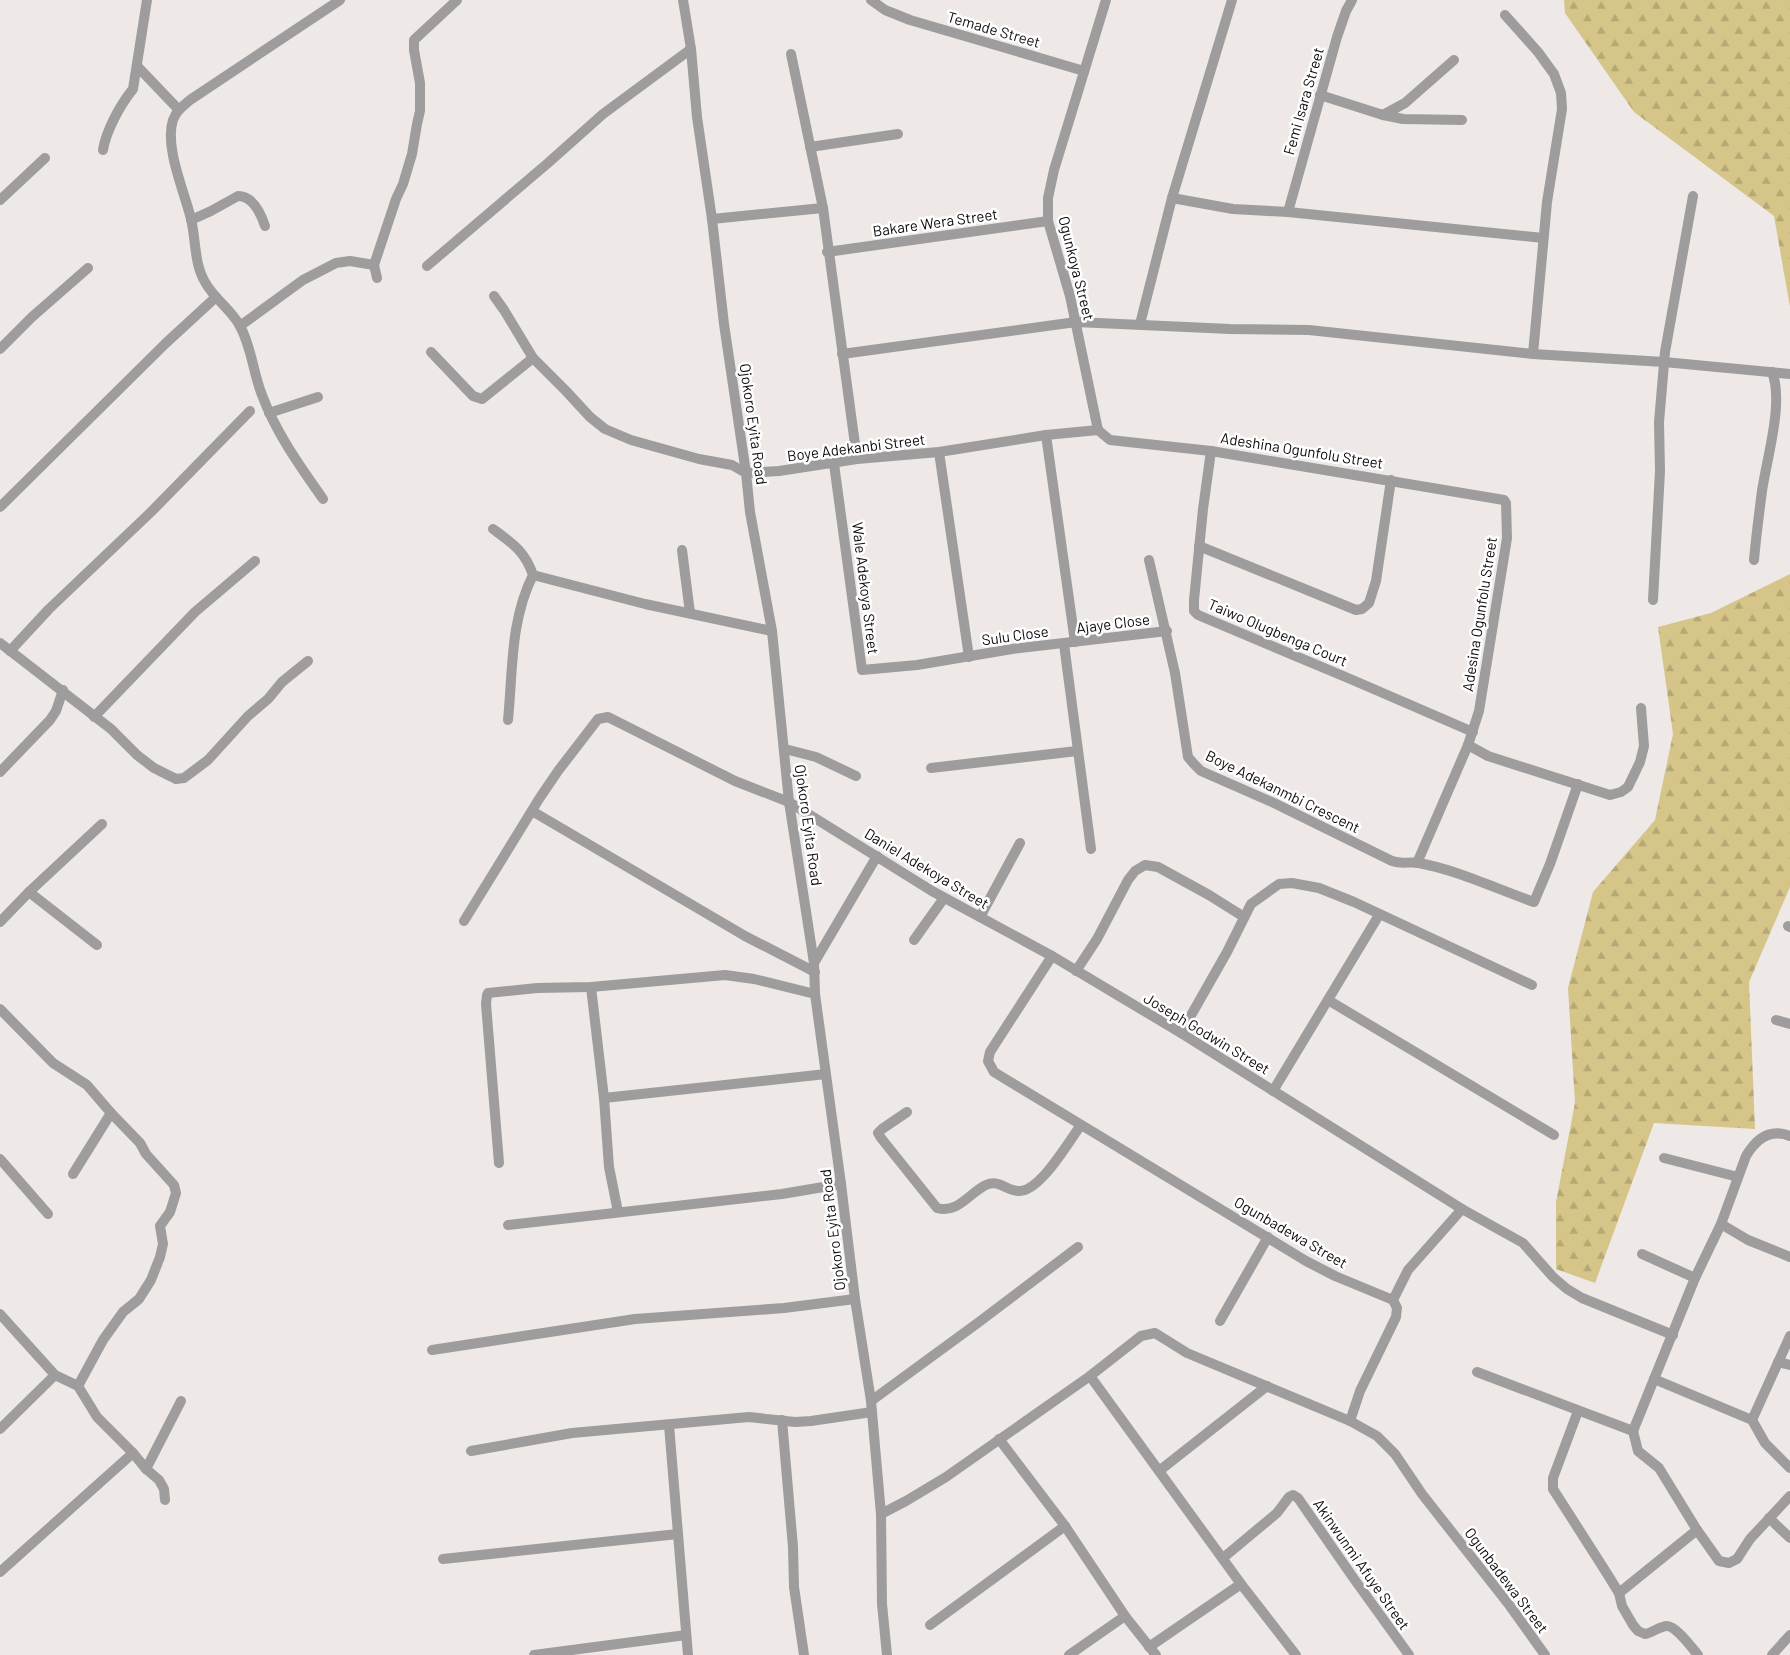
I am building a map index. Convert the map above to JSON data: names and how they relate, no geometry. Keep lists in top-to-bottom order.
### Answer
{
  "streets": {
    "street": [
      "Temade Street",
      "Femi Isara Street",
      "Bakare Wera Street",
      "Ogunkoya Street",
      "Ojokoro Eyita Road",
      "Boye Adekanbi Street",
      "Adeshina Ogunfolu Street",
      "Wale Adekoya Street",
      "Adesina Ogunfolu Street",
      "Ajaye Close",
      "Taiwo Olugbenga Court",
      "Sulu Close",
      "Boye Adekanmbi Crescent",
      "Daniel Adekoya Street",
      "Joseph Godwin Street",
      "Ogunbadewa Street",
      "Akinwunmi Afuye Street"
    ]
  },
  "crossings": [
    ["Temade Street", "Ogunkoya Street"],
    ["Bakare Wera Street", "Ogunkoya Street"],
    ["Ogunkoya Street", "Boye Adekanbi Street"],
    ["Ogunkoya Street", "Adeshina Ogunfolu Street"],
    ["Ojokoro Eyita Road", "Boye Adekanbi Street"],
    ["Ojokoro Eyita Road", "Daniel Adekoya Street"],
    ["Ojokoro Eyita Road", "Ogunbadewa Street"],
    ["Boye Adekanbi Street", "Adeshina Ogunfolu Street"],
    ["Boye Adekanbi Street", "Wale Adekoya Street"],
    ["Adeshina Ogunfolu Street", "Adesina Ogunfolu Street"],
    ["Adeshina Ogunfolu Street", "Taiwo Olugbenga Court"],
    ["Wale Adekoya Street", "Sulu Close"],
    ["Adesina Ogunfolu Street", "Taiwo Olugbenga Court"],
    ["Adesina Ogunfolu Street", "Boye Adekanmbi Crescent"],
    ["Ajaye Close", "Sulu Close"],
    ["Ajaye Close", "Boye Adekanmbi Crescent"],
    ["Daniel Adekoya Street", "Joseph Godwin Street"],
    ["Daniel Adekoya Street", "Ogunbadewa Street"],
    ["Joseph Godwin Street", "Ogunbadewa Street"]
  ]
}
